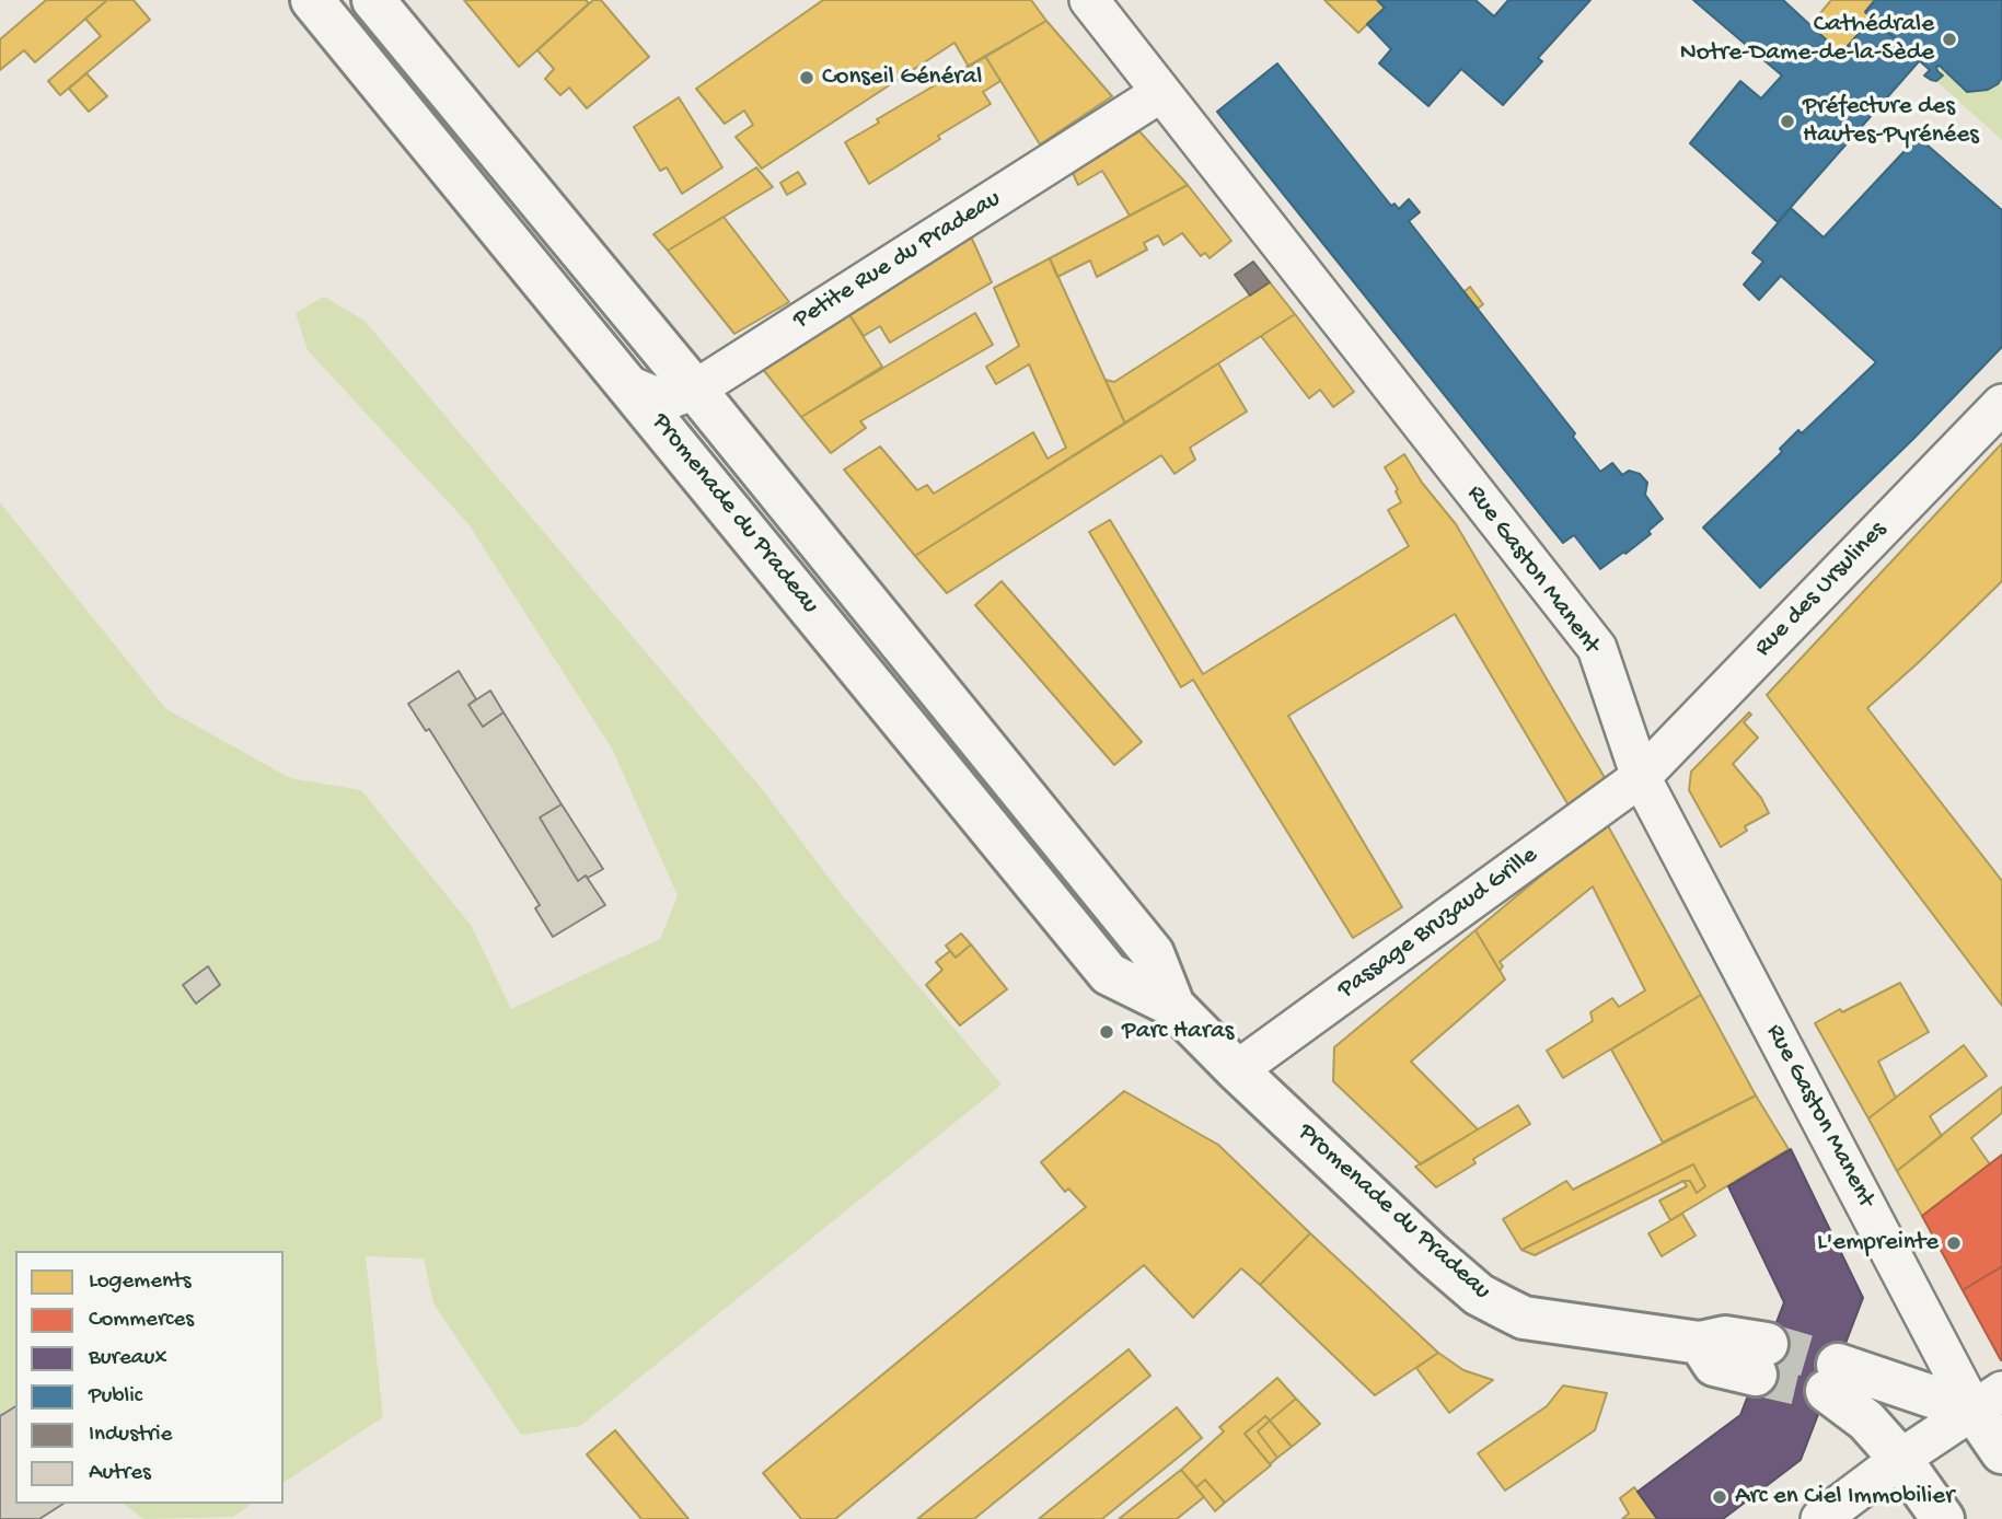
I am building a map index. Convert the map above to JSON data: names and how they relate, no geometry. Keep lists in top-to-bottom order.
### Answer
{
  "streets": {
    "street": [
      "Petite Rue du Pradeau",
      "Promenade du Pradeau",
      "Rue Gaston Manent",
      "Rue des Ursulines",
      "Passage Bruzaud Grille"
    ]
  },
  "crossings": [
    ["Petite Rue du Pradeau", "Promenade du Pradeau"],
    ["Petite Rue du Pradeau", "Rue Gaston Manent"],
    ["Promenade du Pradeau", "Passage Bruzaud Grille"],
    ["Rue Gaston Manent", "Rue des Ursulines"],
    ["Rue Gaston Manent", "Passage Bruzaud Grille"],
    ["Rue des Ursulines", "Passage Bruzaud Grille"]
  ],
  "places": [
    "Cathédrale Notre-Dame-de-la-Sède",
    "Conseil Général",
    "Préfecture des Hautes-Pyrénées",
    "Parc Haras",
    "L'empreinte",
    "Arc en Ciel Immobilier"
  ],
  "legend": [
    "Logements",
    "Commerces",
    "Bureaux",
    "Public",
    "Industrie",
    "Autres"
  ]
}
